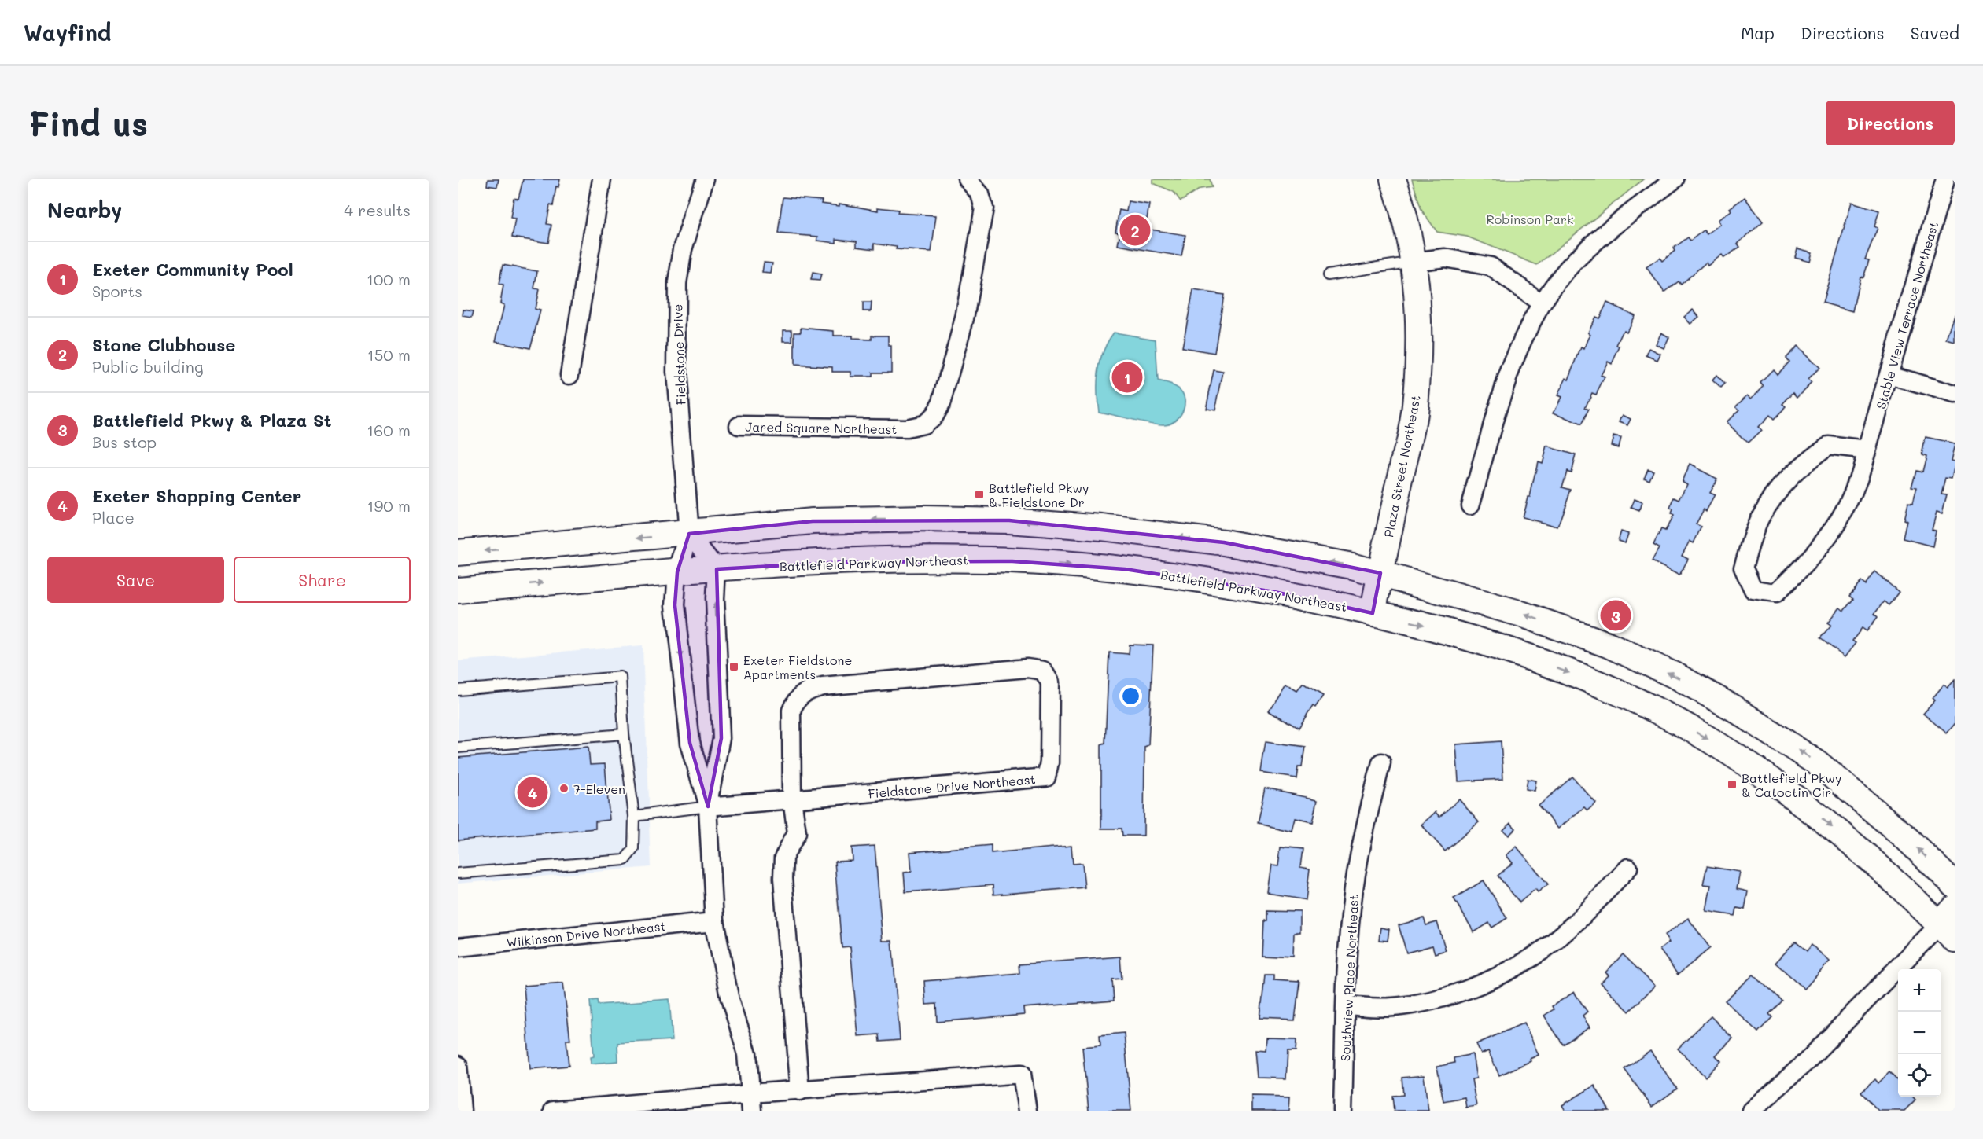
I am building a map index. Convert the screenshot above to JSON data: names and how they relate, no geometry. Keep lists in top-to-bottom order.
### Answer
{
  "streets": {
    "main road": ["Plaza Street Northeast", "Battlefield Parkway Northeast"],
    "street": [
      "Stable View Terrace Northeast",
      "Fieldstone Drive",
      "Jared Square Northeast",
      "Fieldstone Drive Northeast",
      "Wilkinson Drive Northeast",
      "Southview Place Northeast"
    ]
  },
  "crossings": [
    ["Plaza Street Northeast", "Battlefield Parkway Northeast"]
  ],
  "parks": ["Robinson Park"],
  "places": {
    "transit": ["Battlefield Pkwy & Fieldstone Dr", "Exeter Fieldstone Apartments", "Battlefield Pkwy & Catoctin Cir"],
    "other": ["7-Eleven"]
  },
  "page": {
    "header": "Wayfind",
    "nav": ["Map", "Directions", "Saved"],
    "buttons": [
      "Directions",
      ["Save", "Share"]
    ],
    "title": "Find us",
    "heading": ["Nearby", "4 results"],
    "pins": [
      "2",
      "1",
      "3",
      "4"
    ],
    "list": [
      {
        "mark": "1",
        "name": "Exeter Community Pool",
        "note": "Sports",
        "value": "100 m"
      },
      {
        "mark": "2",
        "name": "Stone Clubhouse",
        "note": "Public building",
        "value": "150 m"
      },
      {
        "mark": "3",
        "name": "Battlefield Pkwy & Plaza St",
        "note": "Bus stop",
        "value": "160 m"
      },
      {
        "mark": "4",
        "name": "Exeter Shopping Center",
        "note": "Place",
        "value": "190 m"
      }
    ],
    "map_buttons": ["+", "−"]
  }
}
